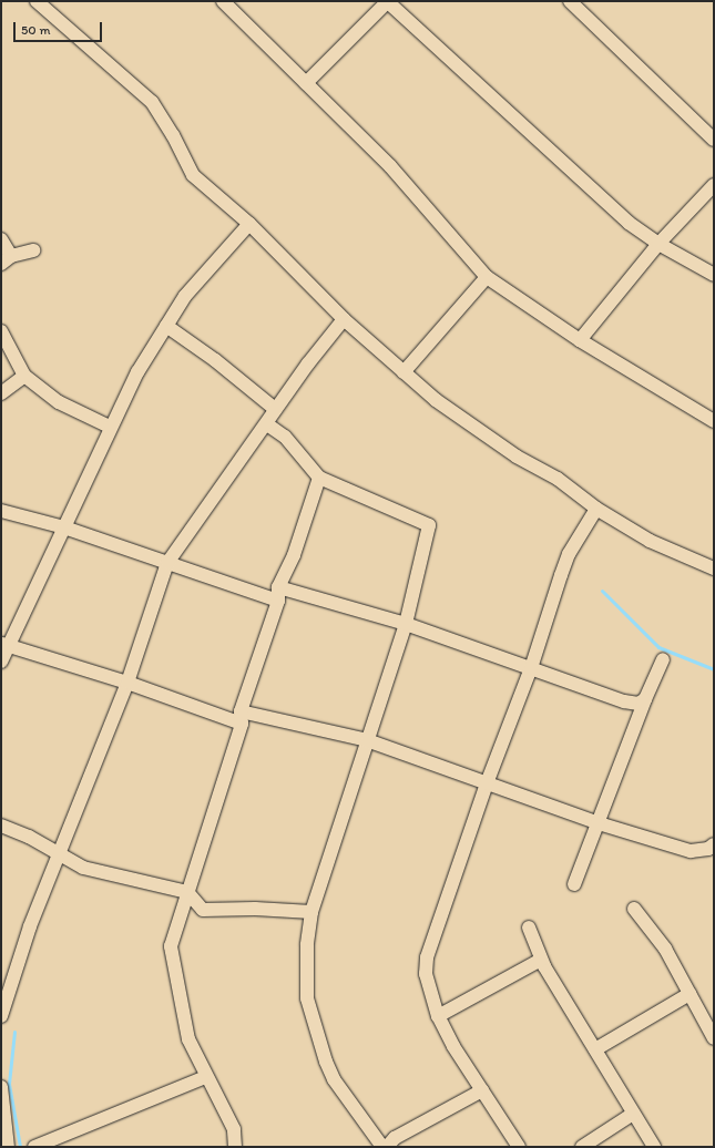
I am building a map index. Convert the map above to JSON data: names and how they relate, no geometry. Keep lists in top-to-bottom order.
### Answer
{
  "scale_bar": "50 m"
}
